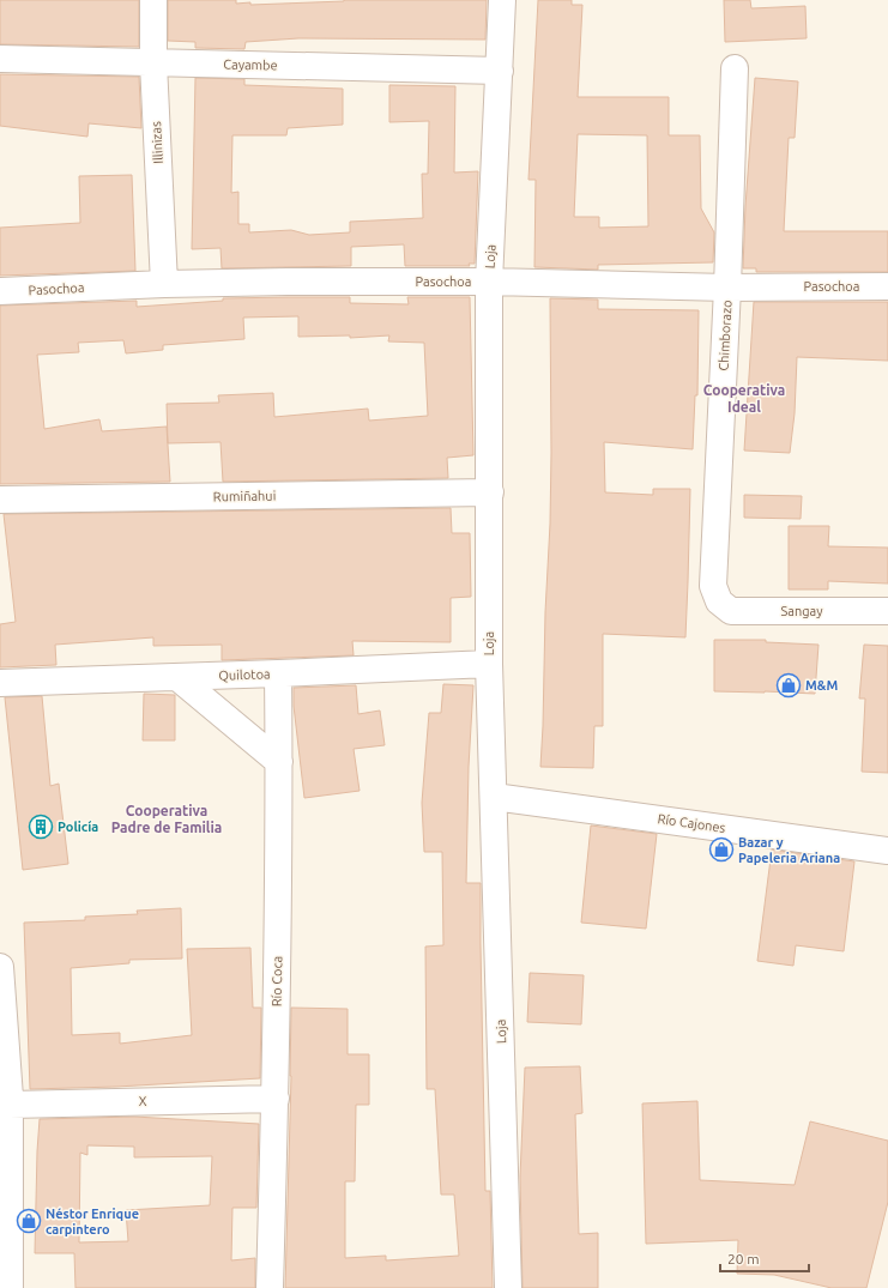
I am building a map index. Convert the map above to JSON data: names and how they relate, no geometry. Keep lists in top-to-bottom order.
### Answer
{
  "streets": {
    "street": [
      "Cayambe",
      "Illinizas",
      "Loja",
      "Pasochoa",
      "Chimborazo",
      "Rumiñahui",
      "Sangay",
      "Quilotoa",
      "Río Cajones",
      "Río Coca",
      "X"
    ]
  },
  "crossings": [
    ["Cayambe", "Illinizas"],
    ["Cayambe", "Loja"],
    ["Illinizas", "Pasochoa"],
    ["Loja", "Pasochoa"],
    ["Loja", "Rumiñahui"],
    ["Loja", "Quilotoa"],
    ["Loja", "Río Cajones"],
    ["Pasochoa", "Chimborazo"],
    ["Chimborazo", "Sangay"],
    ["Quilotoa", "Río Coca"],
    ["Río Coca", "X"]
  ],
  "districts": ["Cooperativa Ideal", "Cooperativa Padre de Familia"],
  "places": {
    "shop": ["M&M", "Bazar y Papeleria Ariana", "Néstor Enrique carpintero"],
    "building": ["Policía"]
  },
  "scale_bar": "20 m"
}
